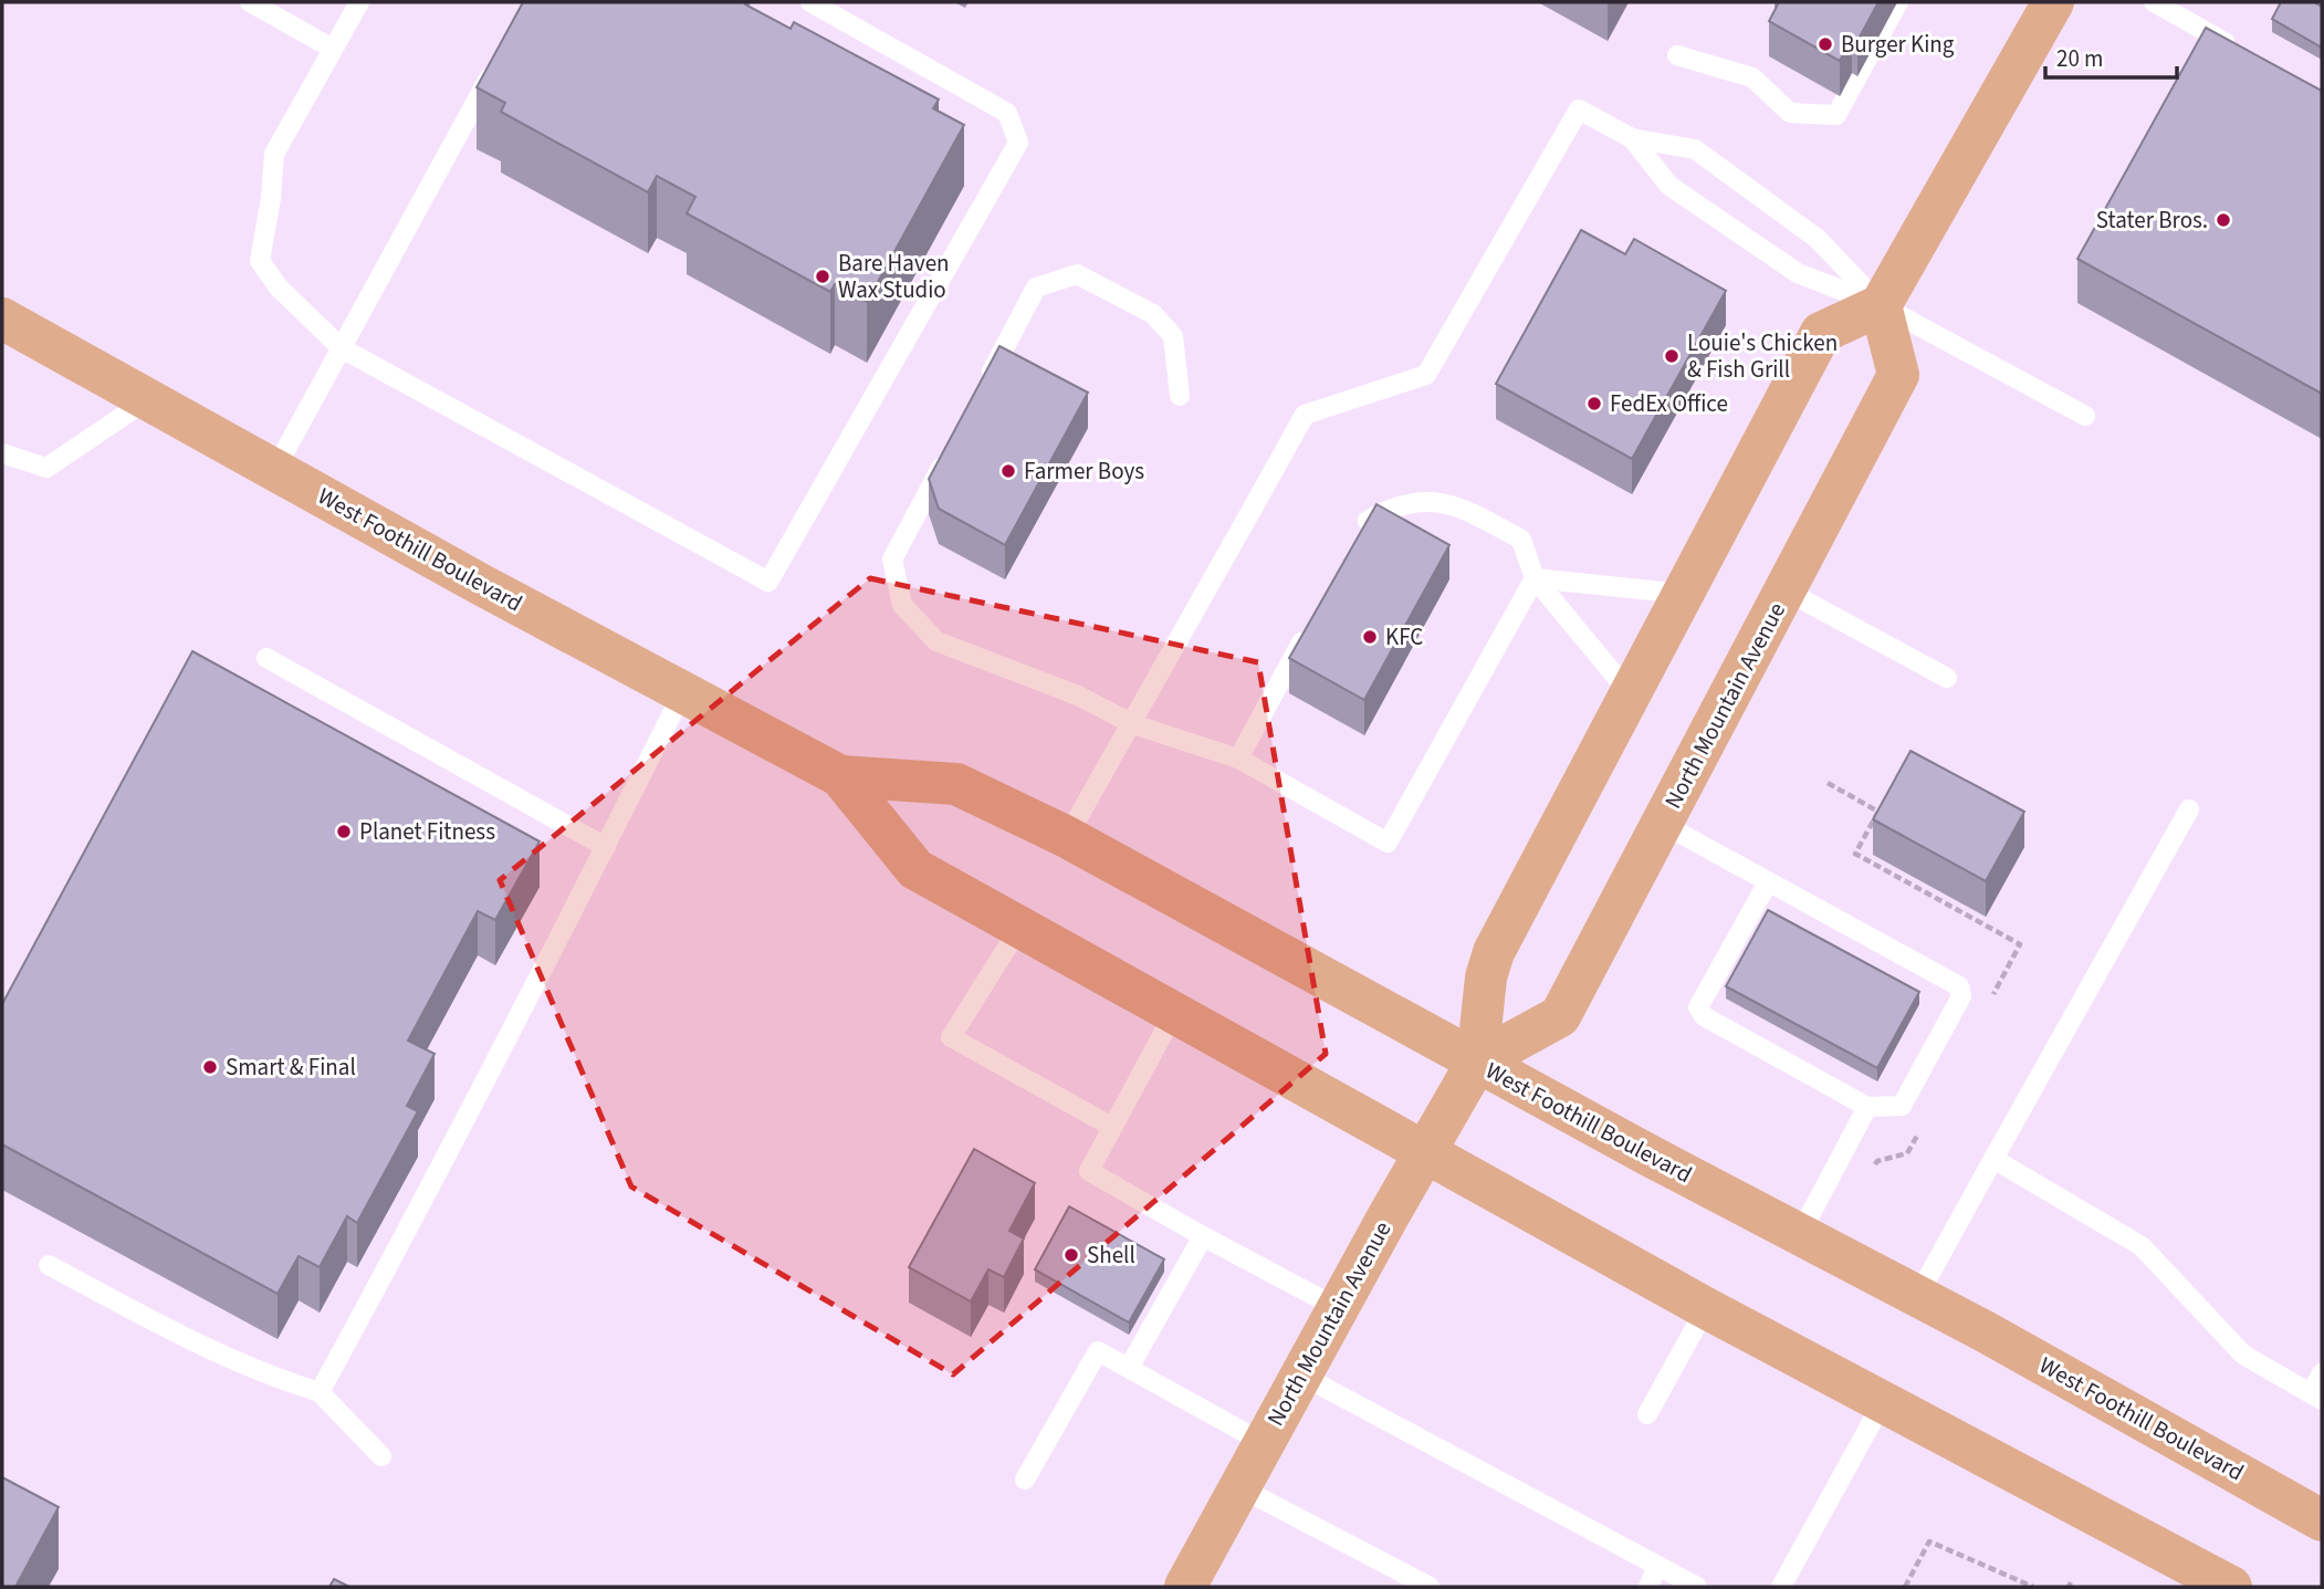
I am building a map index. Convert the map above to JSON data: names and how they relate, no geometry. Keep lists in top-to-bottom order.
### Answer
{
  "streets": {
    "main road": ["West Foothill Boulevard", "North Mountain Avenue"]
  },
  "crossings": [
    ["West Foothill Boulevard", "North Mountain Avenue"]
  ],
  "places": [
    "Burger King",
    "Stater Bros.",
    "Bare Haven Wax Studio",
    "Louie's Chicken & Fish Grill",
    "FedEx Office",
    "Farmer Boys",
    "KFC",
    "Planet Fitness",
    "Smart & Final",
    "Shell"
  ],
  "scale_bar": "20 m"
}
